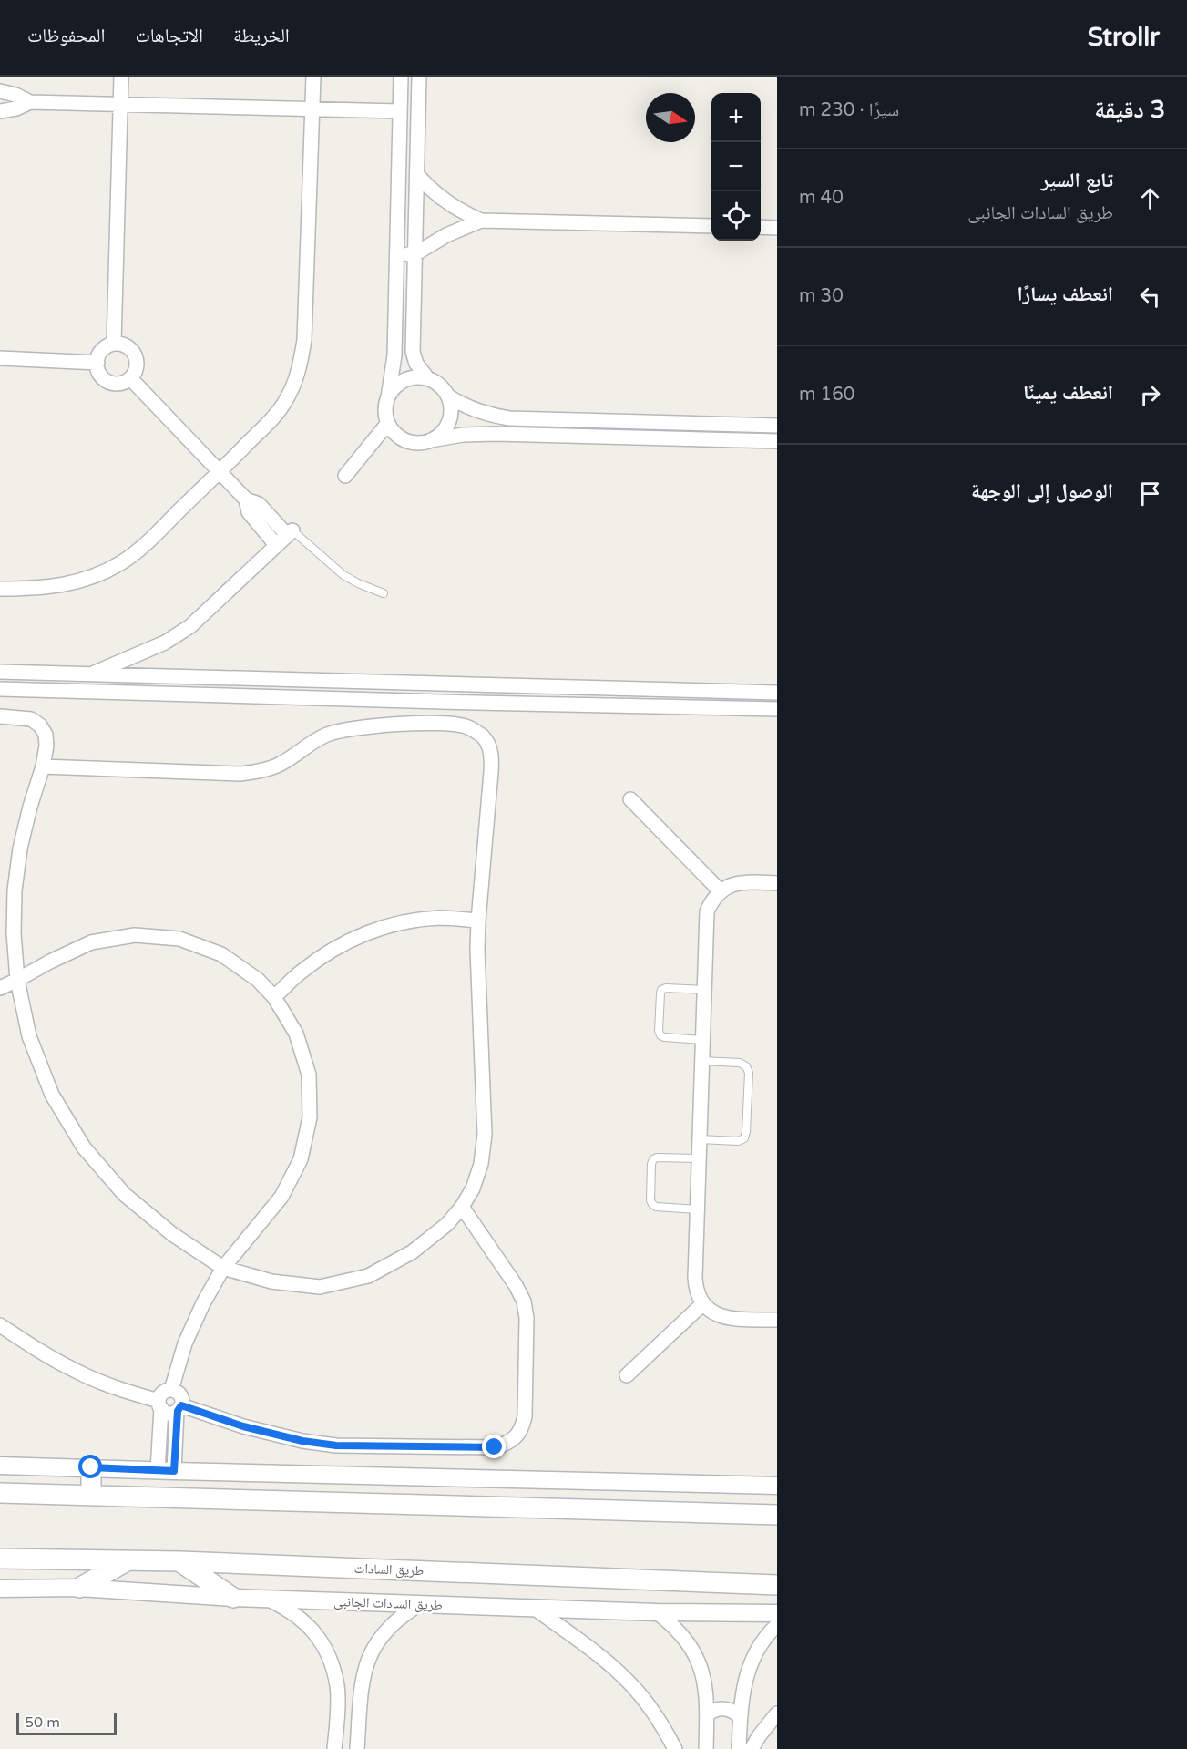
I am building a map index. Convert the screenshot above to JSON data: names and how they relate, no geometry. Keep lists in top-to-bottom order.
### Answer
{
  "streets": {
    "main road": ["طريق السادات"],
    "street": ["طريق السادات الجانبى"]
  },
  "scale_bar": "50 m",
  "north": "right",
  "page": {
    "header": "Strollr",
    "nav": ["الخريطة", "الاتجاهات", "المحفوظات"],
    "heading": ["3 دقيقة", "سيرًا · 230 m"],
    "map_buttons": ["+", "−"],
    "list": [
      ["تابع السير", "طريق السادات الجانبى", "40 m"],
      ["انعطف يسارًا", "30 m"],
      ["انعطف يمينًا", "160 m"],
      "الوصول إلى الوجهة"
    ],
    "scale": "50 m"
  }
}
